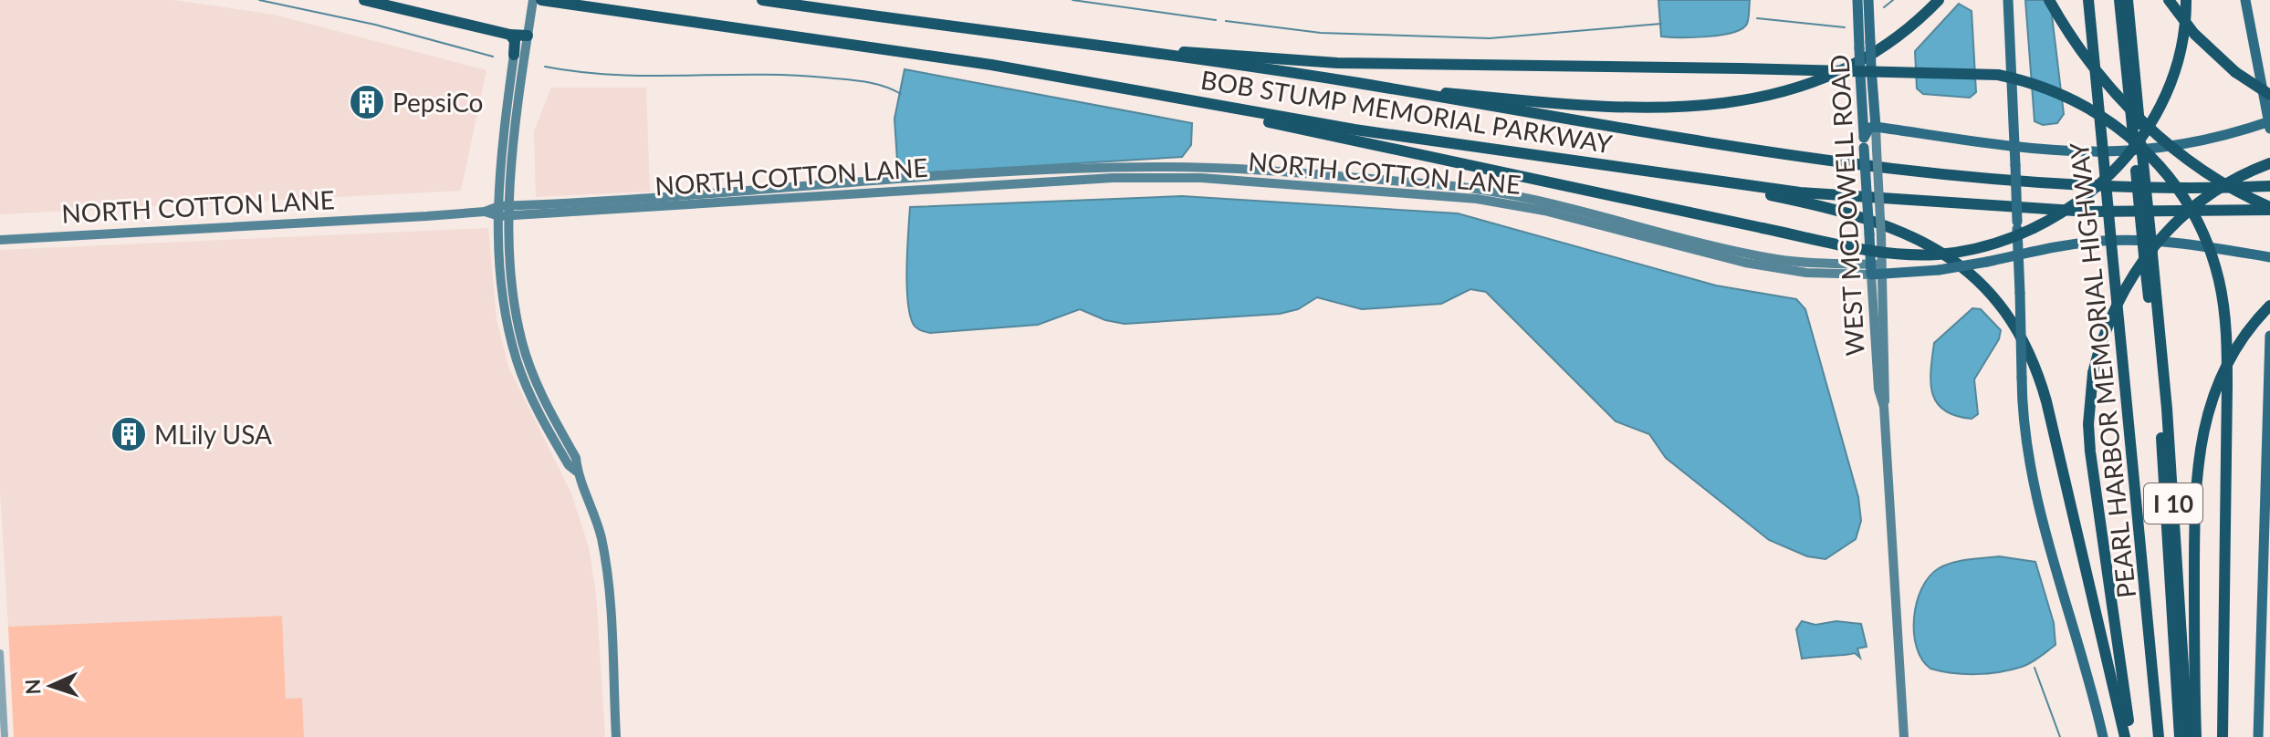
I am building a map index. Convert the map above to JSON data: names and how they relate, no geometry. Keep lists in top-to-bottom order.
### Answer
{
  "streets": {
    "highway": ["BOB STUMP MEMORIAL PARKWAY", "PEARL HARBOR MEMORIAL HIGHWAY", "I 10"],
    "main road": ["NORTH COTTON LANE", "WEST MCDOWELL ROAD"]
  },
  "crossings": [
    ["NORTH COTTON LANE", "WEST MCDOWELL ROAD"]
  ],
  "places": {
    "building": ["PepsiCo", "MLily USA"]
  },
  "north": "left"
}
